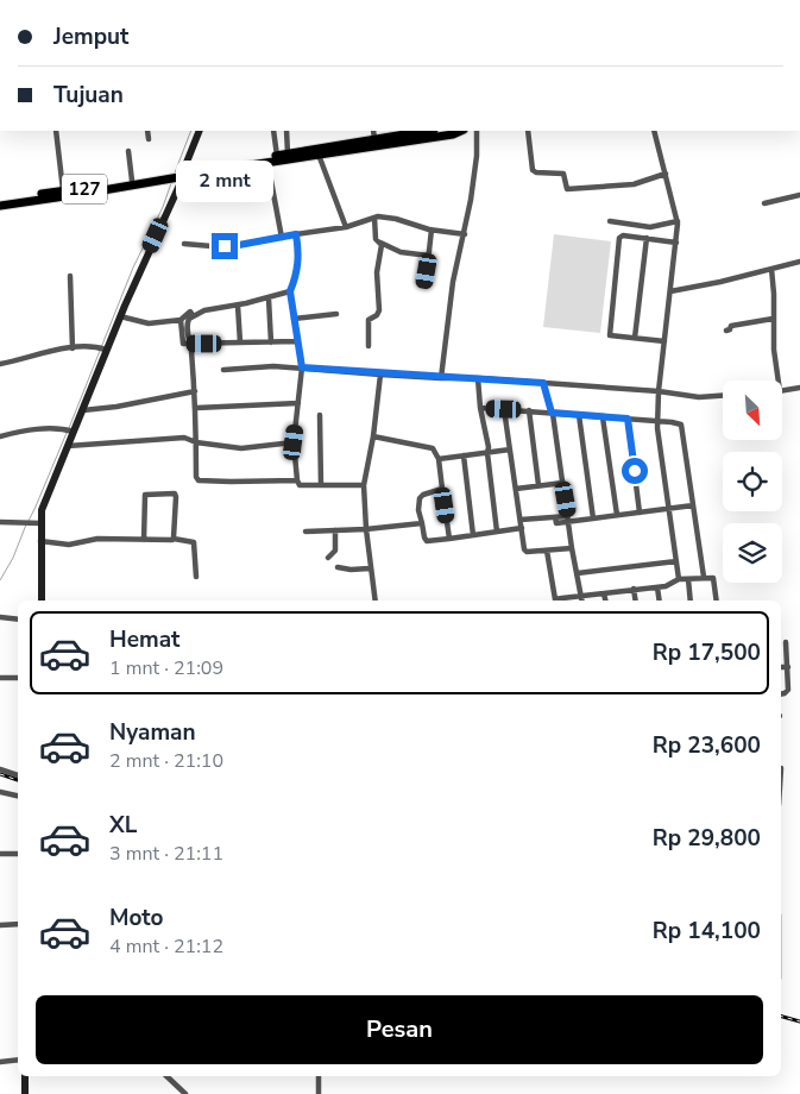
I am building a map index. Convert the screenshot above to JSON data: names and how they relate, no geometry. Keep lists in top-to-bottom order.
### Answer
{
  "streets": {
    "main road": ["127"]
  },
  "north": "bottom right",
  "page": {
    "banner": ["Jemput", "Tujuan"],
    "bubble": "2 mnt",
    "list": [
      {
        "name": "Hemat",
        "note": "1 mnt · 21:09",
        "value": "Rp 17,500"
      },
      {
        "name": "Nyaman",
        "note": "2 mnt · 21:10",
        "value": "Rp 23,600"
      },
      {
        "name": "XL",
        "note": "3 mnt · 21:11",
        "value": "Rp 29,800"
      },
      {
        "name": "Moto",
        "note": "4 mnt · 21:12",
        "value": "Rp 14,100"
      }
    ],
    "buttons": "Pesan"
  }
}
